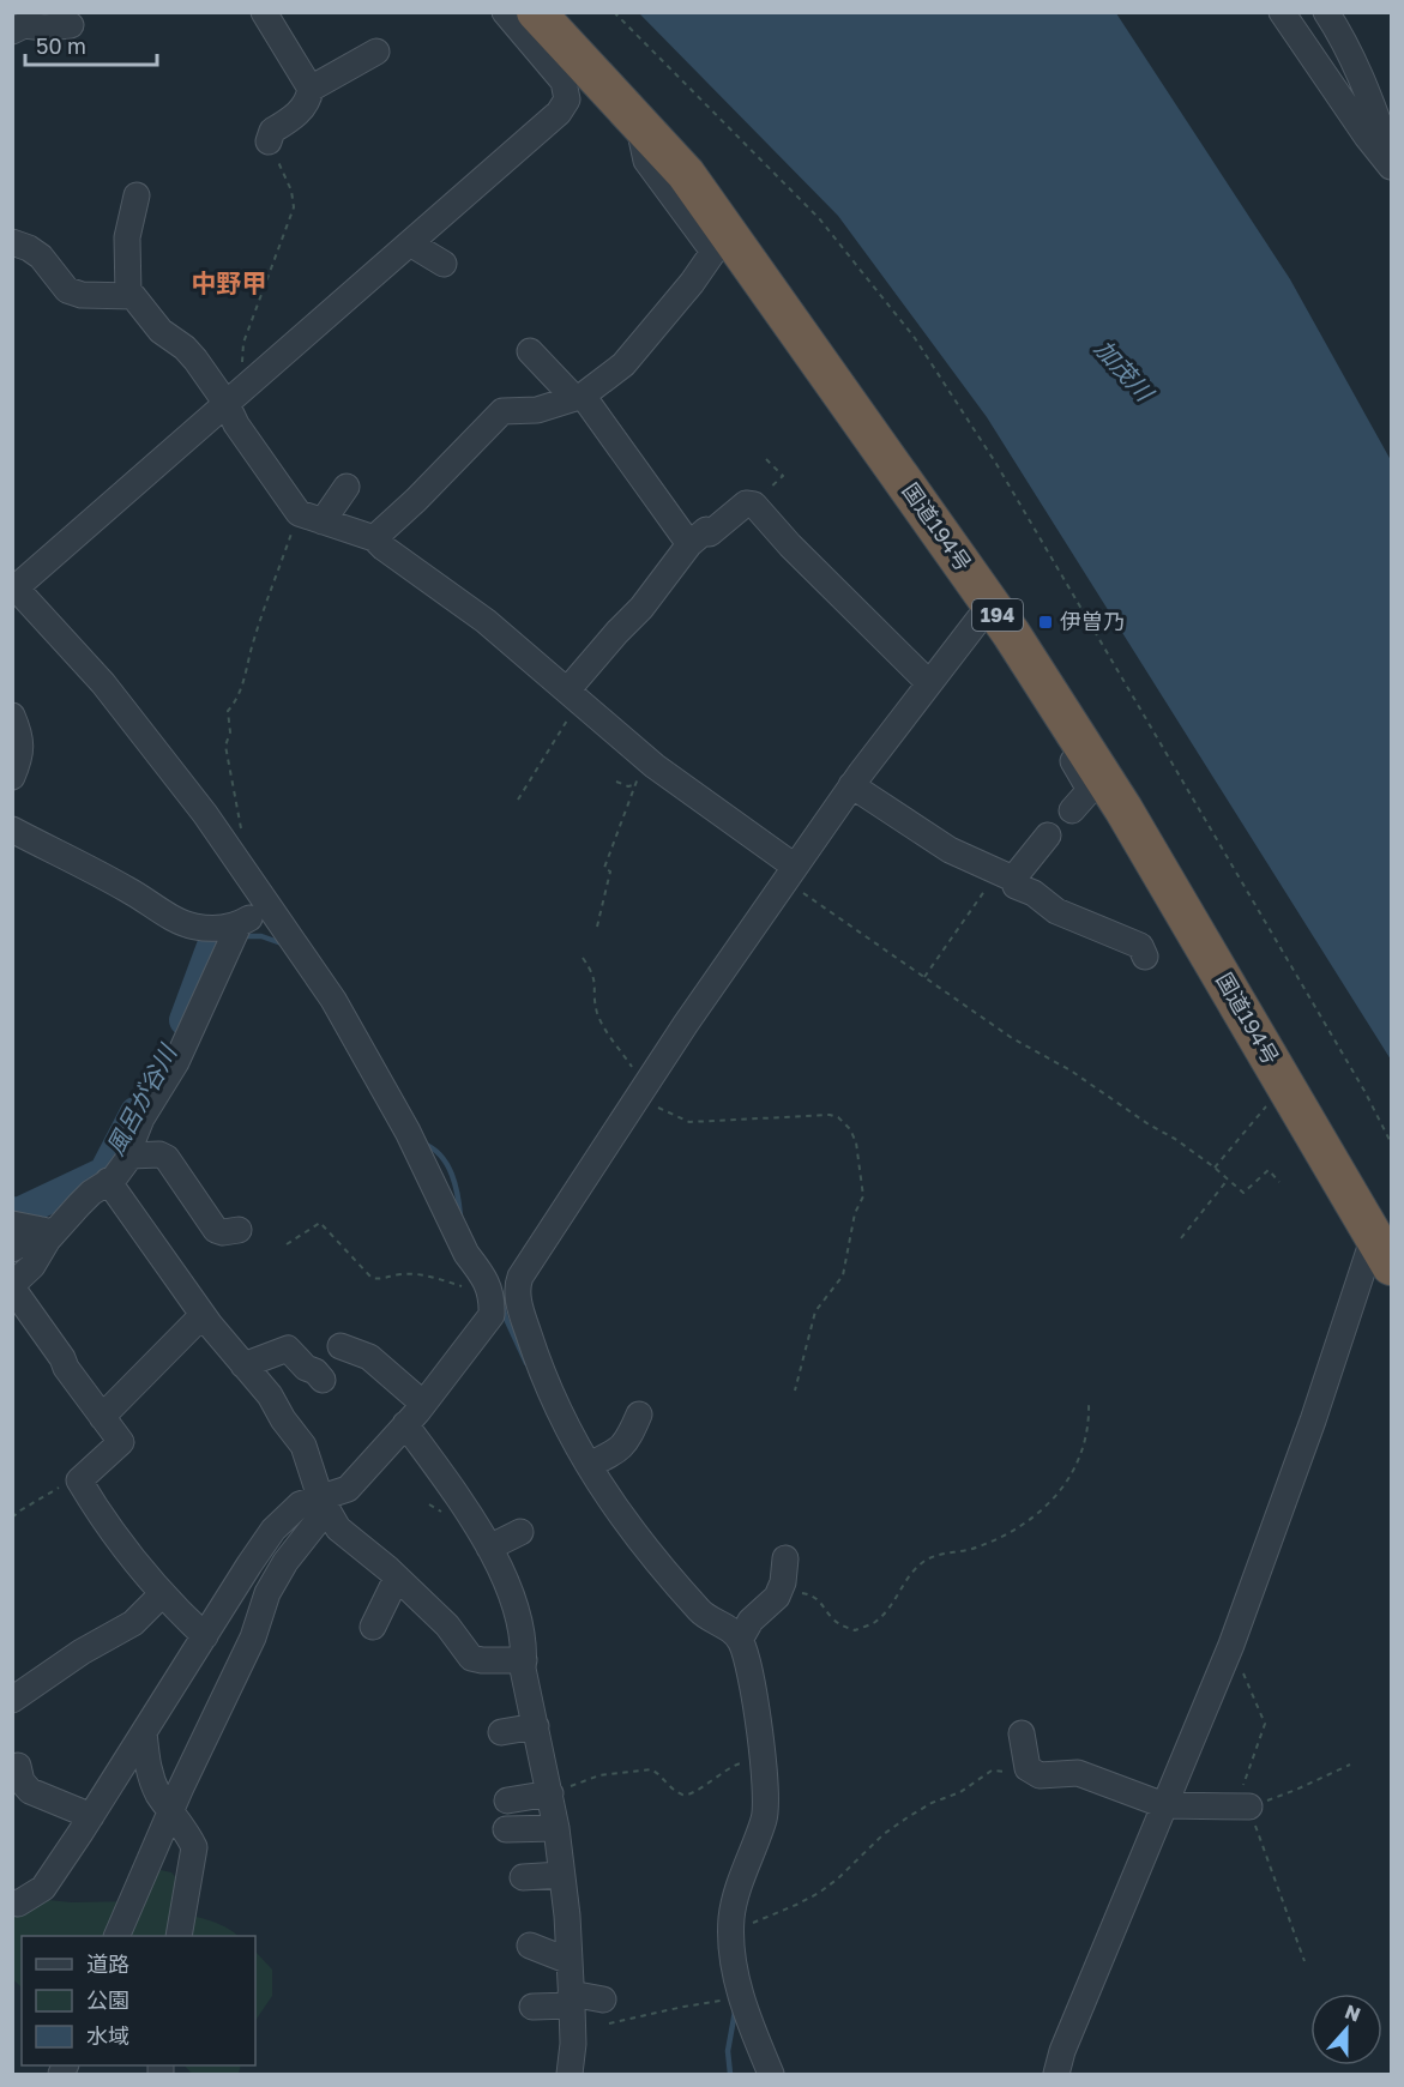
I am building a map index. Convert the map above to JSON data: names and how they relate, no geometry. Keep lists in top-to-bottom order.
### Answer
{
  "streets": {
    "highway": ["国道194号", "194"]
  },
  "districts": ["中野甲"],
  "water": ["加茂川", "風呂が谷川"],
  "places": {
    "transit": ["伊曽乃"]
  },
  "legend": ["道路", "公園", "水域"],
  "scale_bar": "50 m",
  "north": "top"
}
